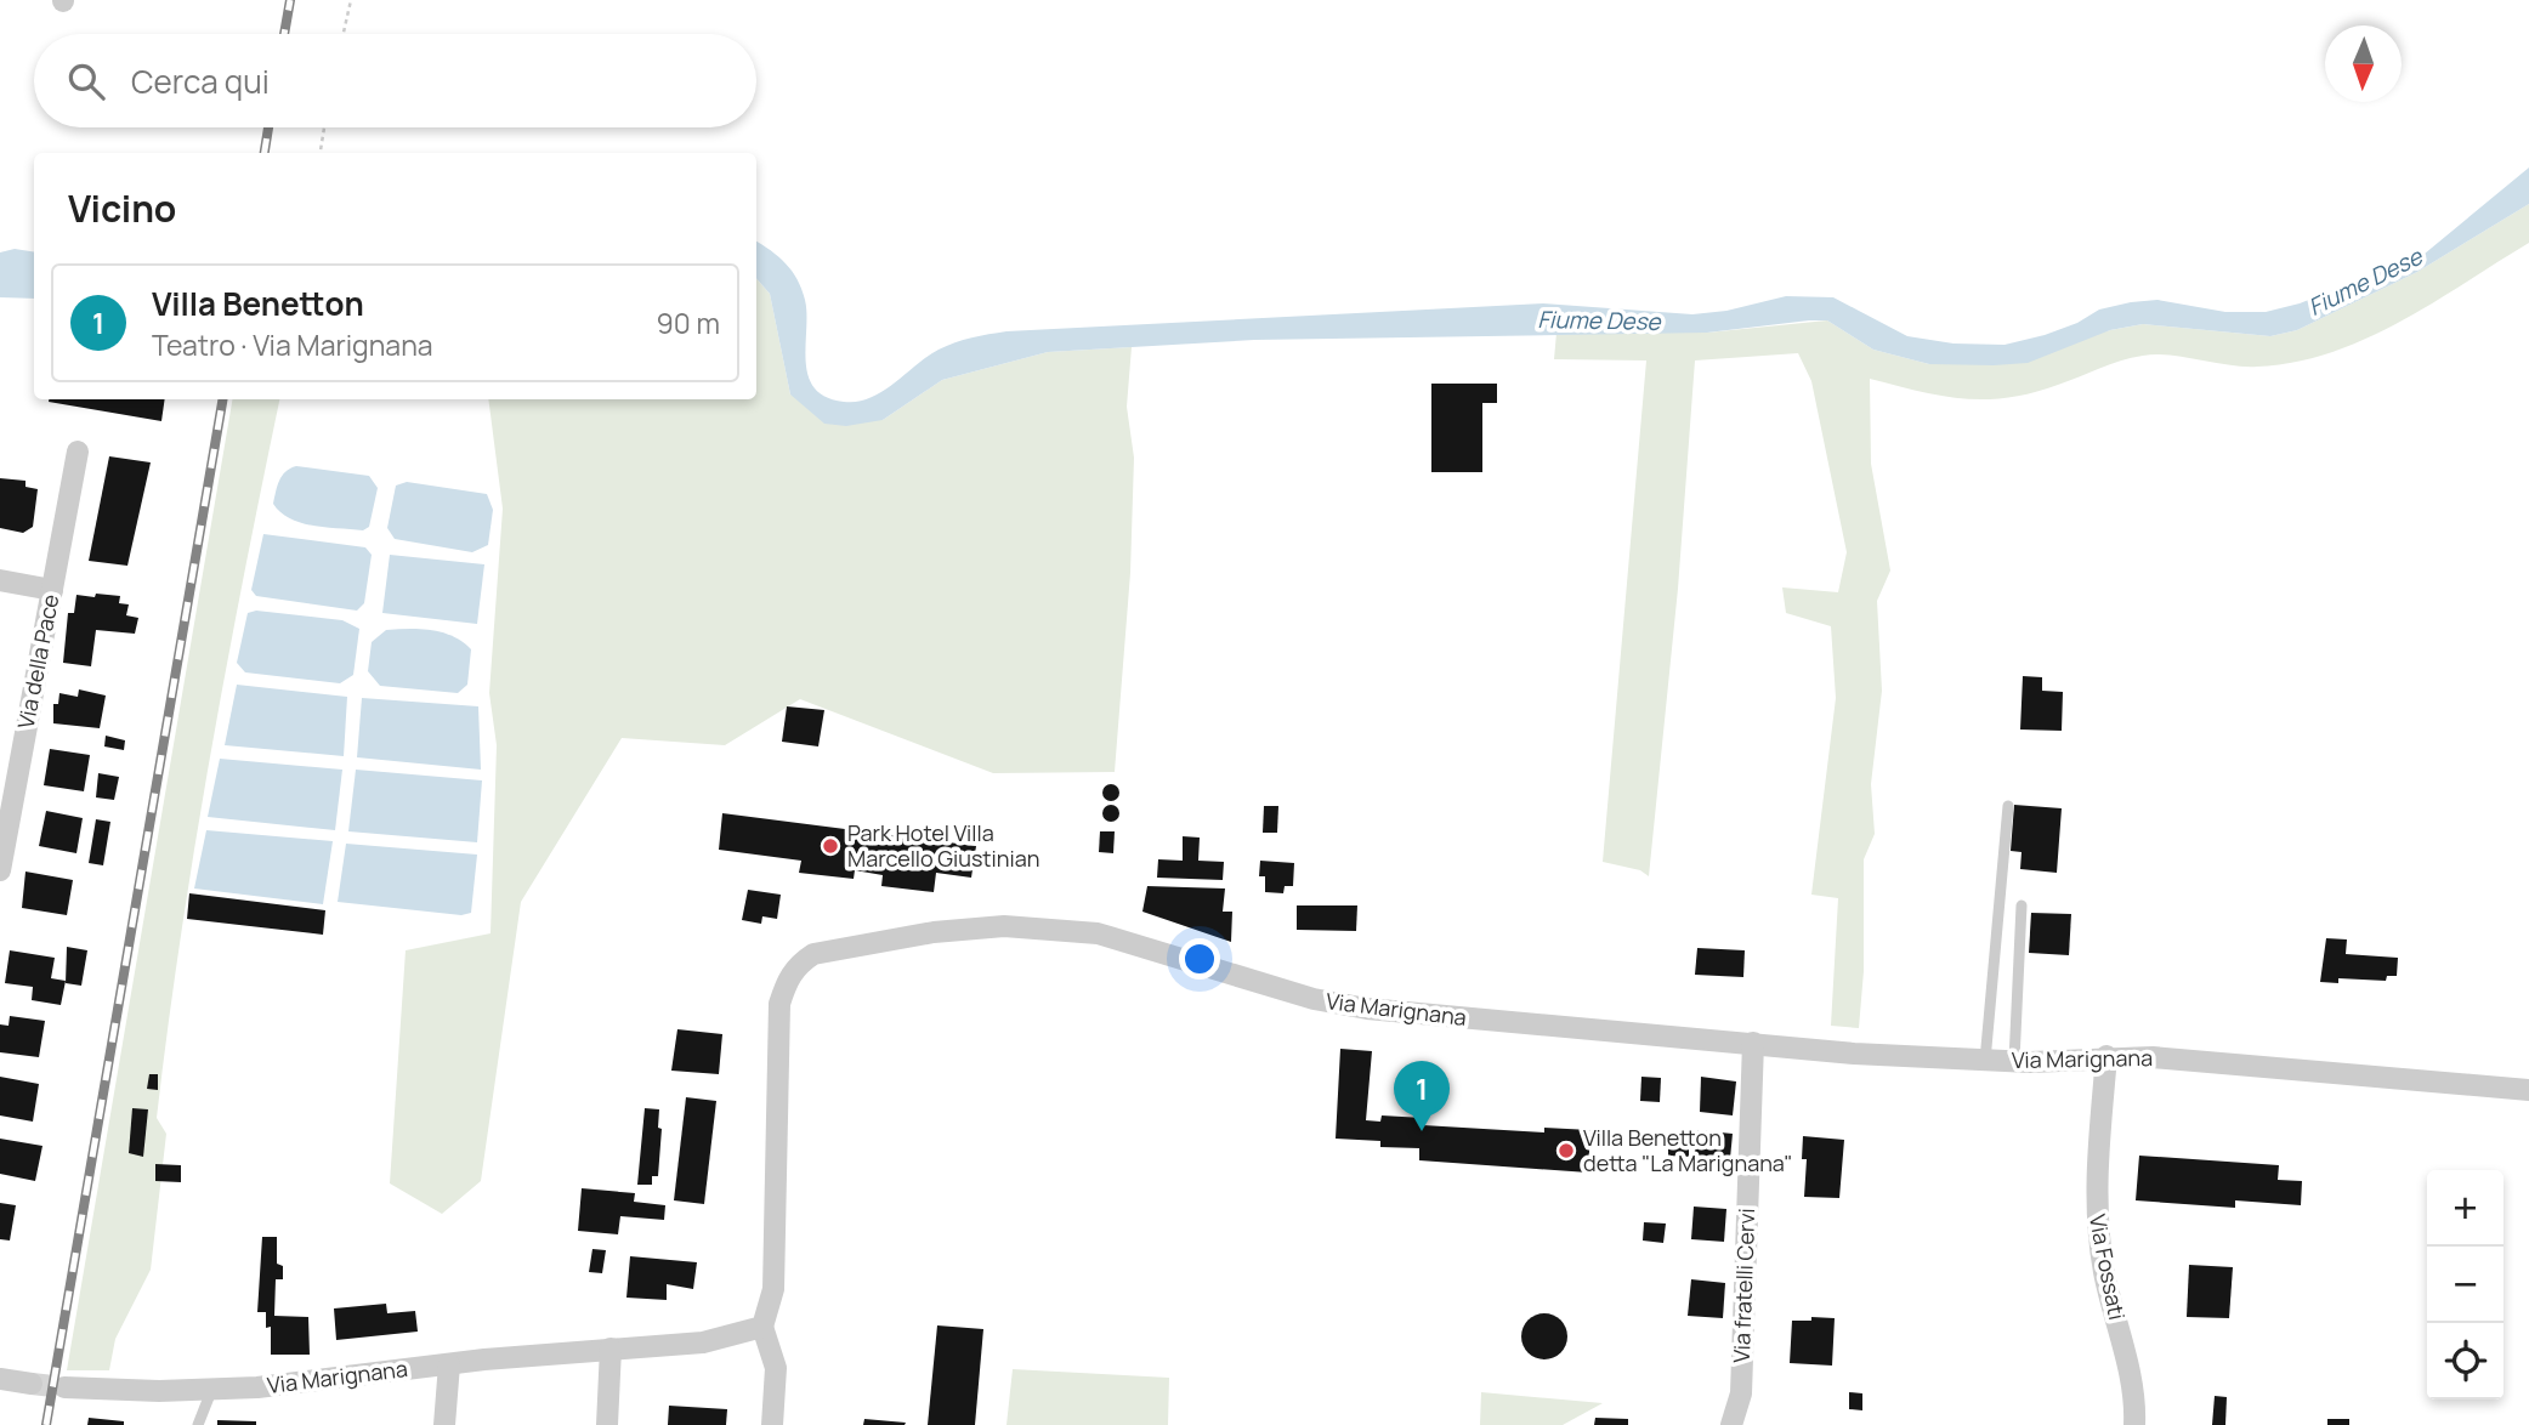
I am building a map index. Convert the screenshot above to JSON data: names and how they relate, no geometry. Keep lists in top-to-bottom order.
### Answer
{
  "streets": {
    "street": [
      "Via della Pace",
      "Via Marignana",
      "Via Fossati",
      "Via fratelli Cervi"
    ]
  },
  "crossings": [
    ["Via Marignana", "Via Fossati"],
    ["Via Marignana", "Via fratelli Cervi"]
  ],
  "water": ["Fiume Dese"],
  "places": ["Park Hotel Villa Marcello Giustinian", "Villa Benetton detta \"La Marignana\""],
  "north": "bottom",
  "page": {
    "search": "Cerca qui",
    "heading": "Vicino",
    "list": [
      {
        "mark": "1",
        "name": "Villa Benetton",
        "note": "Teatro · Via Marignana",
        "value": "90 m"
      }
    ],
    "pins": "1",
    "map_buttons": ["+", "−"]
  }
}
